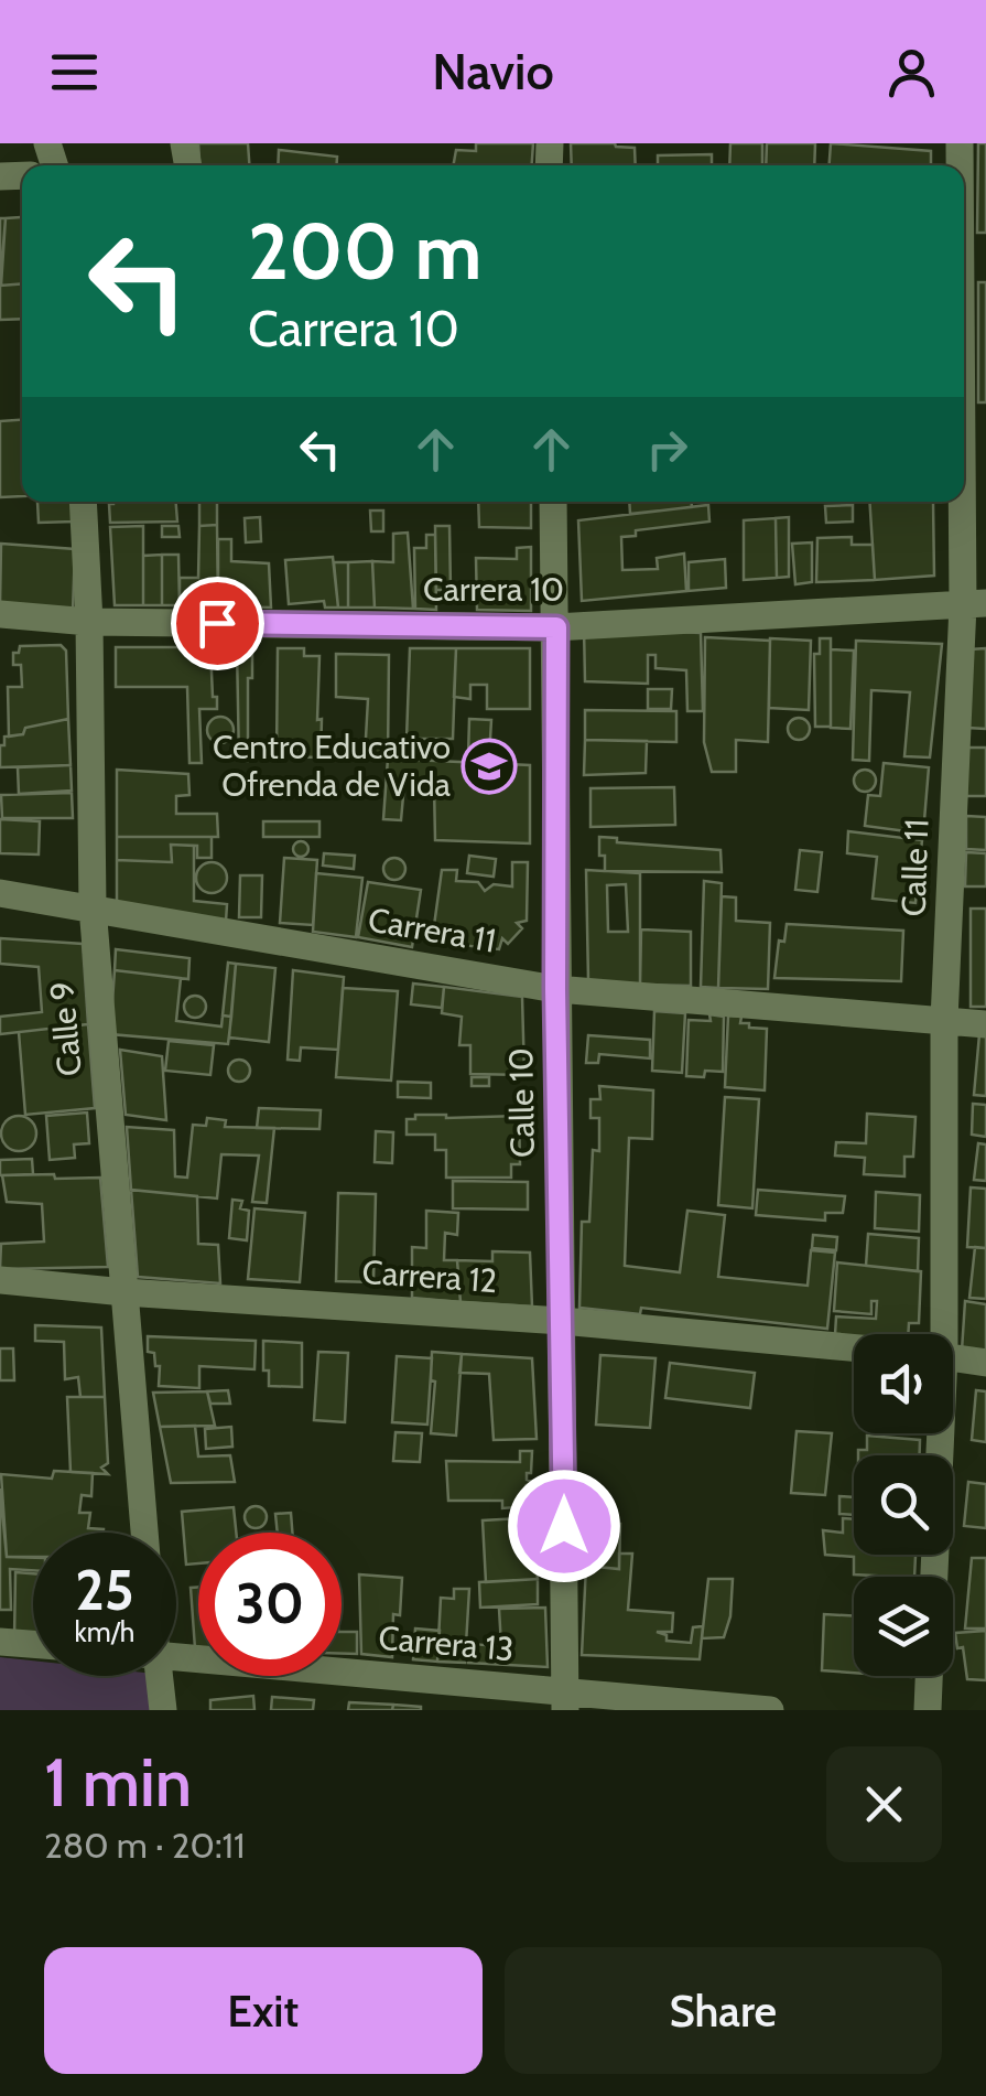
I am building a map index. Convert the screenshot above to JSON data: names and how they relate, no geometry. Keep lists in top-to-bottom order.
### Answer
{
  "streets": {
    "street": [
      "Carrera 10",
      "Calle 11",
      "Carrera 11",
      "Calle 9",
      "Calle 10",
      "Carrera 12",
      "Carrera 13"
    ]
  },
  "crossings": [
    ["Carrera 10", "Calle 11"],
    ["Carrera 10", "Calle 9"],
    ["Carrera 10", "Calle 10"],
    ["Calle 11", "Carrera 11"],
    ["Carrera 11", "Calle 9"],
    ["Carrera 11", "Calle 10"],
    ["Calle 9", "Carrera 12"],
    ["Calle 10", "Carrera 12"],
    ["Calle 10", "Carrera 13"]
  ],
  "places": {
    "school or university": ["Centro Educativo Ofrenda de Vida"]
  },
  "page": {
    "header": "Navio",
    "turn": ["200 m", "Carrera 10"],
    "speed": "25 km/h",
    "limit": "30",
    "heading": ["1 min", "280 m · 20:11"],
    "buttons": ["Exit", "Share"]
  }
}
